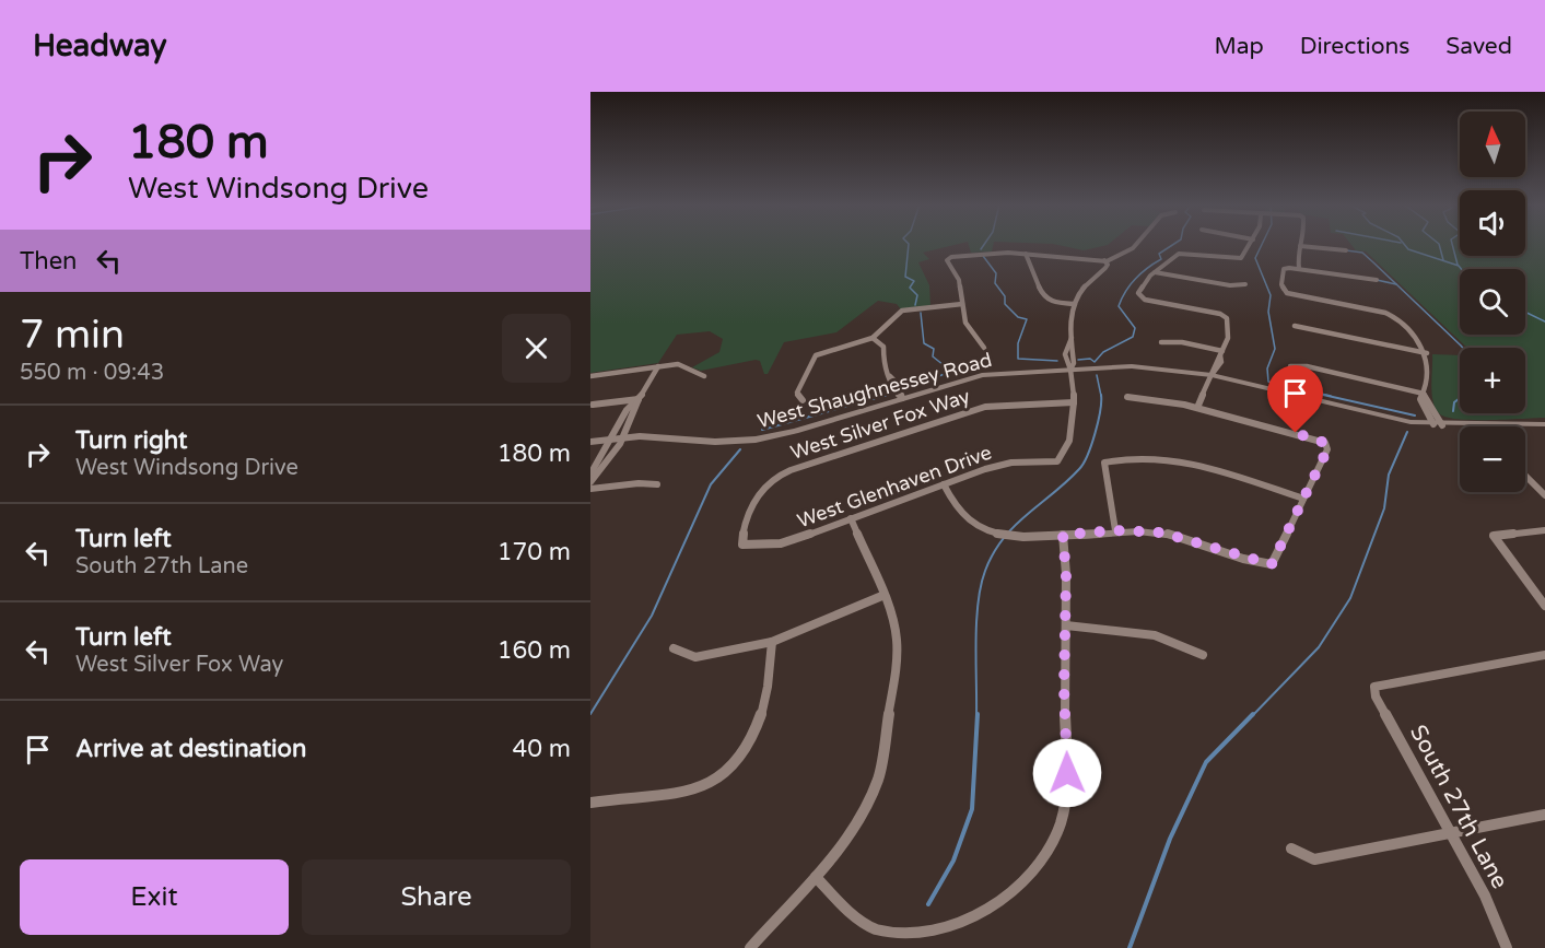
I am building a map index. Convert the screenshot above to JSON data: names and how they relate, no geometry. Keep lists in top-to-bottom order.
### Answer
{
  "streets": {
    "street": [
      "West Shaughnessey Road",
      "West Silver Fox Way",
      "West Glenhaven Drive",
      "South 27th Lane"
    ]
  },
  "crossings": [
    ["West Silver Fox Way", "West Glenhaven Drive"]
  ],
  "north": "top",
  "page": {
    "header": "Headway",
    "nav": ["Map", "Directions", "Saved"],
    "turn": ["180 m", "West Windsong Drive"],
    "map_buttons": ["+", "−"],
    "then": "Then",
    "heading": ["7 min", "550 m · 09:43"],
    "list": [
      {
        "name": "Turn right",
        "note": "West Windsong Drive",
        "value": "180 m"
      },
      {
        "name": "Turn left",
        "note": "South 27th Lane",
        "value": "170 m"
      },
      {
        "name": "Turn left",
        "note": "West Silver Fox Way",
        "value": "160 m"
      },
      {
        "name": "Arrive at destination",
        "value": "40 m"
      }
    ],
    "buttons": ["Exit", "Share"]
  }
}
